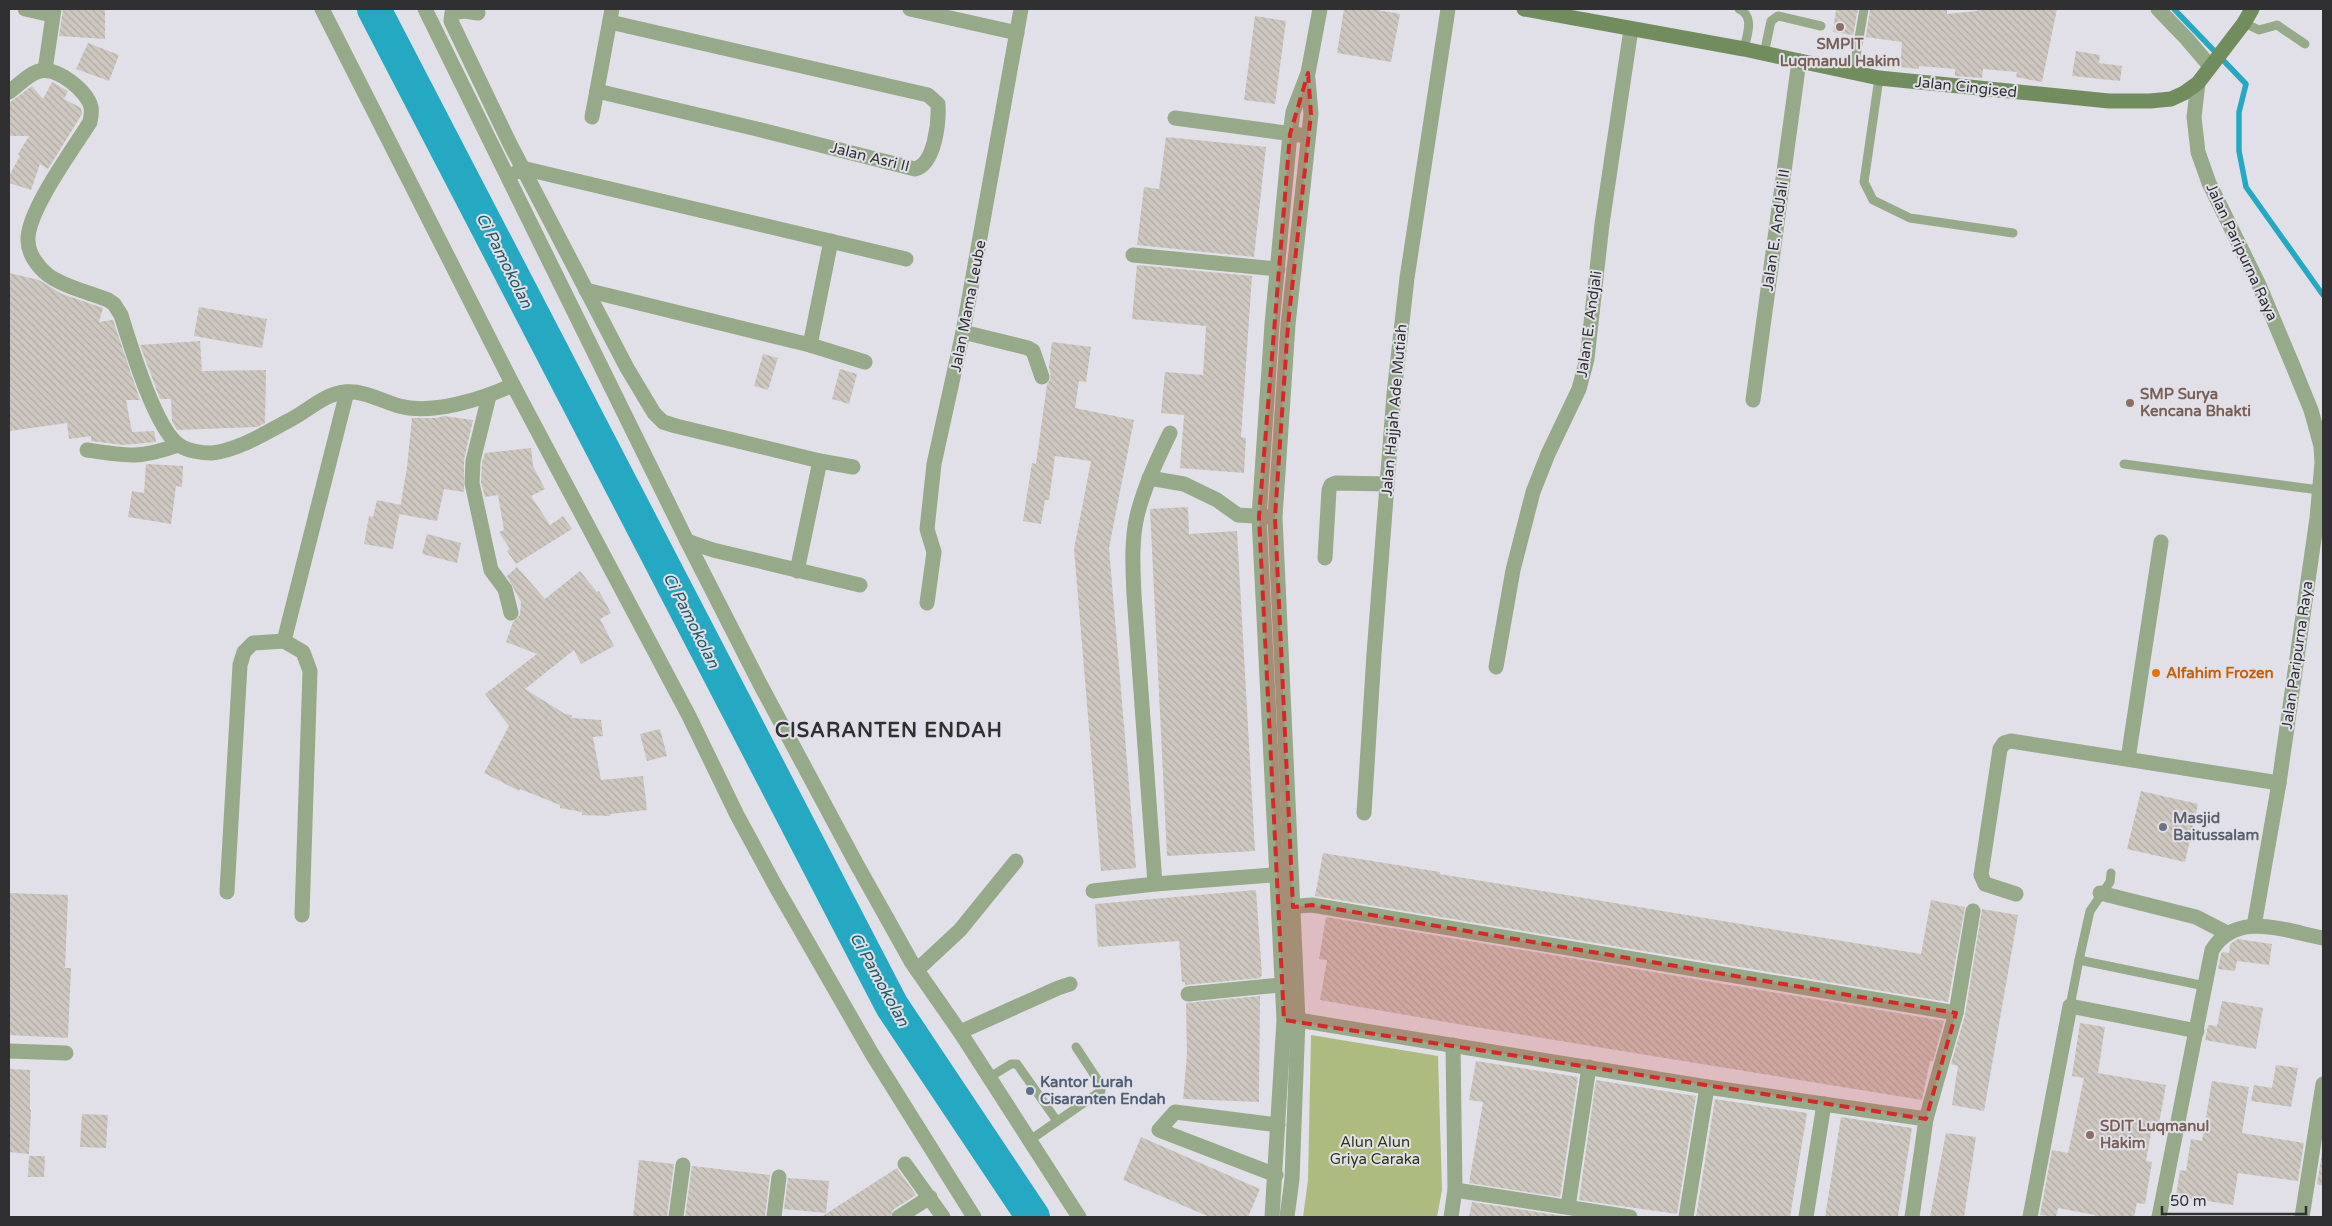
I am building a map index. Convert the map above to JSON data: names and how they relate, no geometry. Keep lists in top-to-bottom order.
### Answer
{
  "streets": {
    "main road": ["Jalan Cingised"],
    "street": [
      "Jalan Asri II",
      "Jalan E. AndJali II",
      "Jalan Paripurna Raya",
      "Jalan Mama Leube",
      "Jalan E. Andjali",
      "Jalan Hajjah Ade Mutiah"
    ]
  },
  "crossings": [
    ["Jalan Cingised", "Jalan E. AndJali II"],
    ["Jalan Cingised", "Jalan Paripurna Raya"],
    ["Jalan Cingised", "Jalan E. Andjali"]
  ],
  "districts": ["CISARANTEN ENDAH"],
  "water": ["Ci Pamokolan"],
  "parks": ["Alun Alun Griya Caraka"],
  "places": [
    "SMPIT Luqmanul Hakim",
    "SMP Surya Kencana Bhakti",
    "Alfahim Frozen",
    "Masjid Baitussalam",
    "Kantor Lurah Cisaranten Endah",
    "SDIT Luqmanul Hakim"
  ],
  "scale_bar": "50 m"
}
